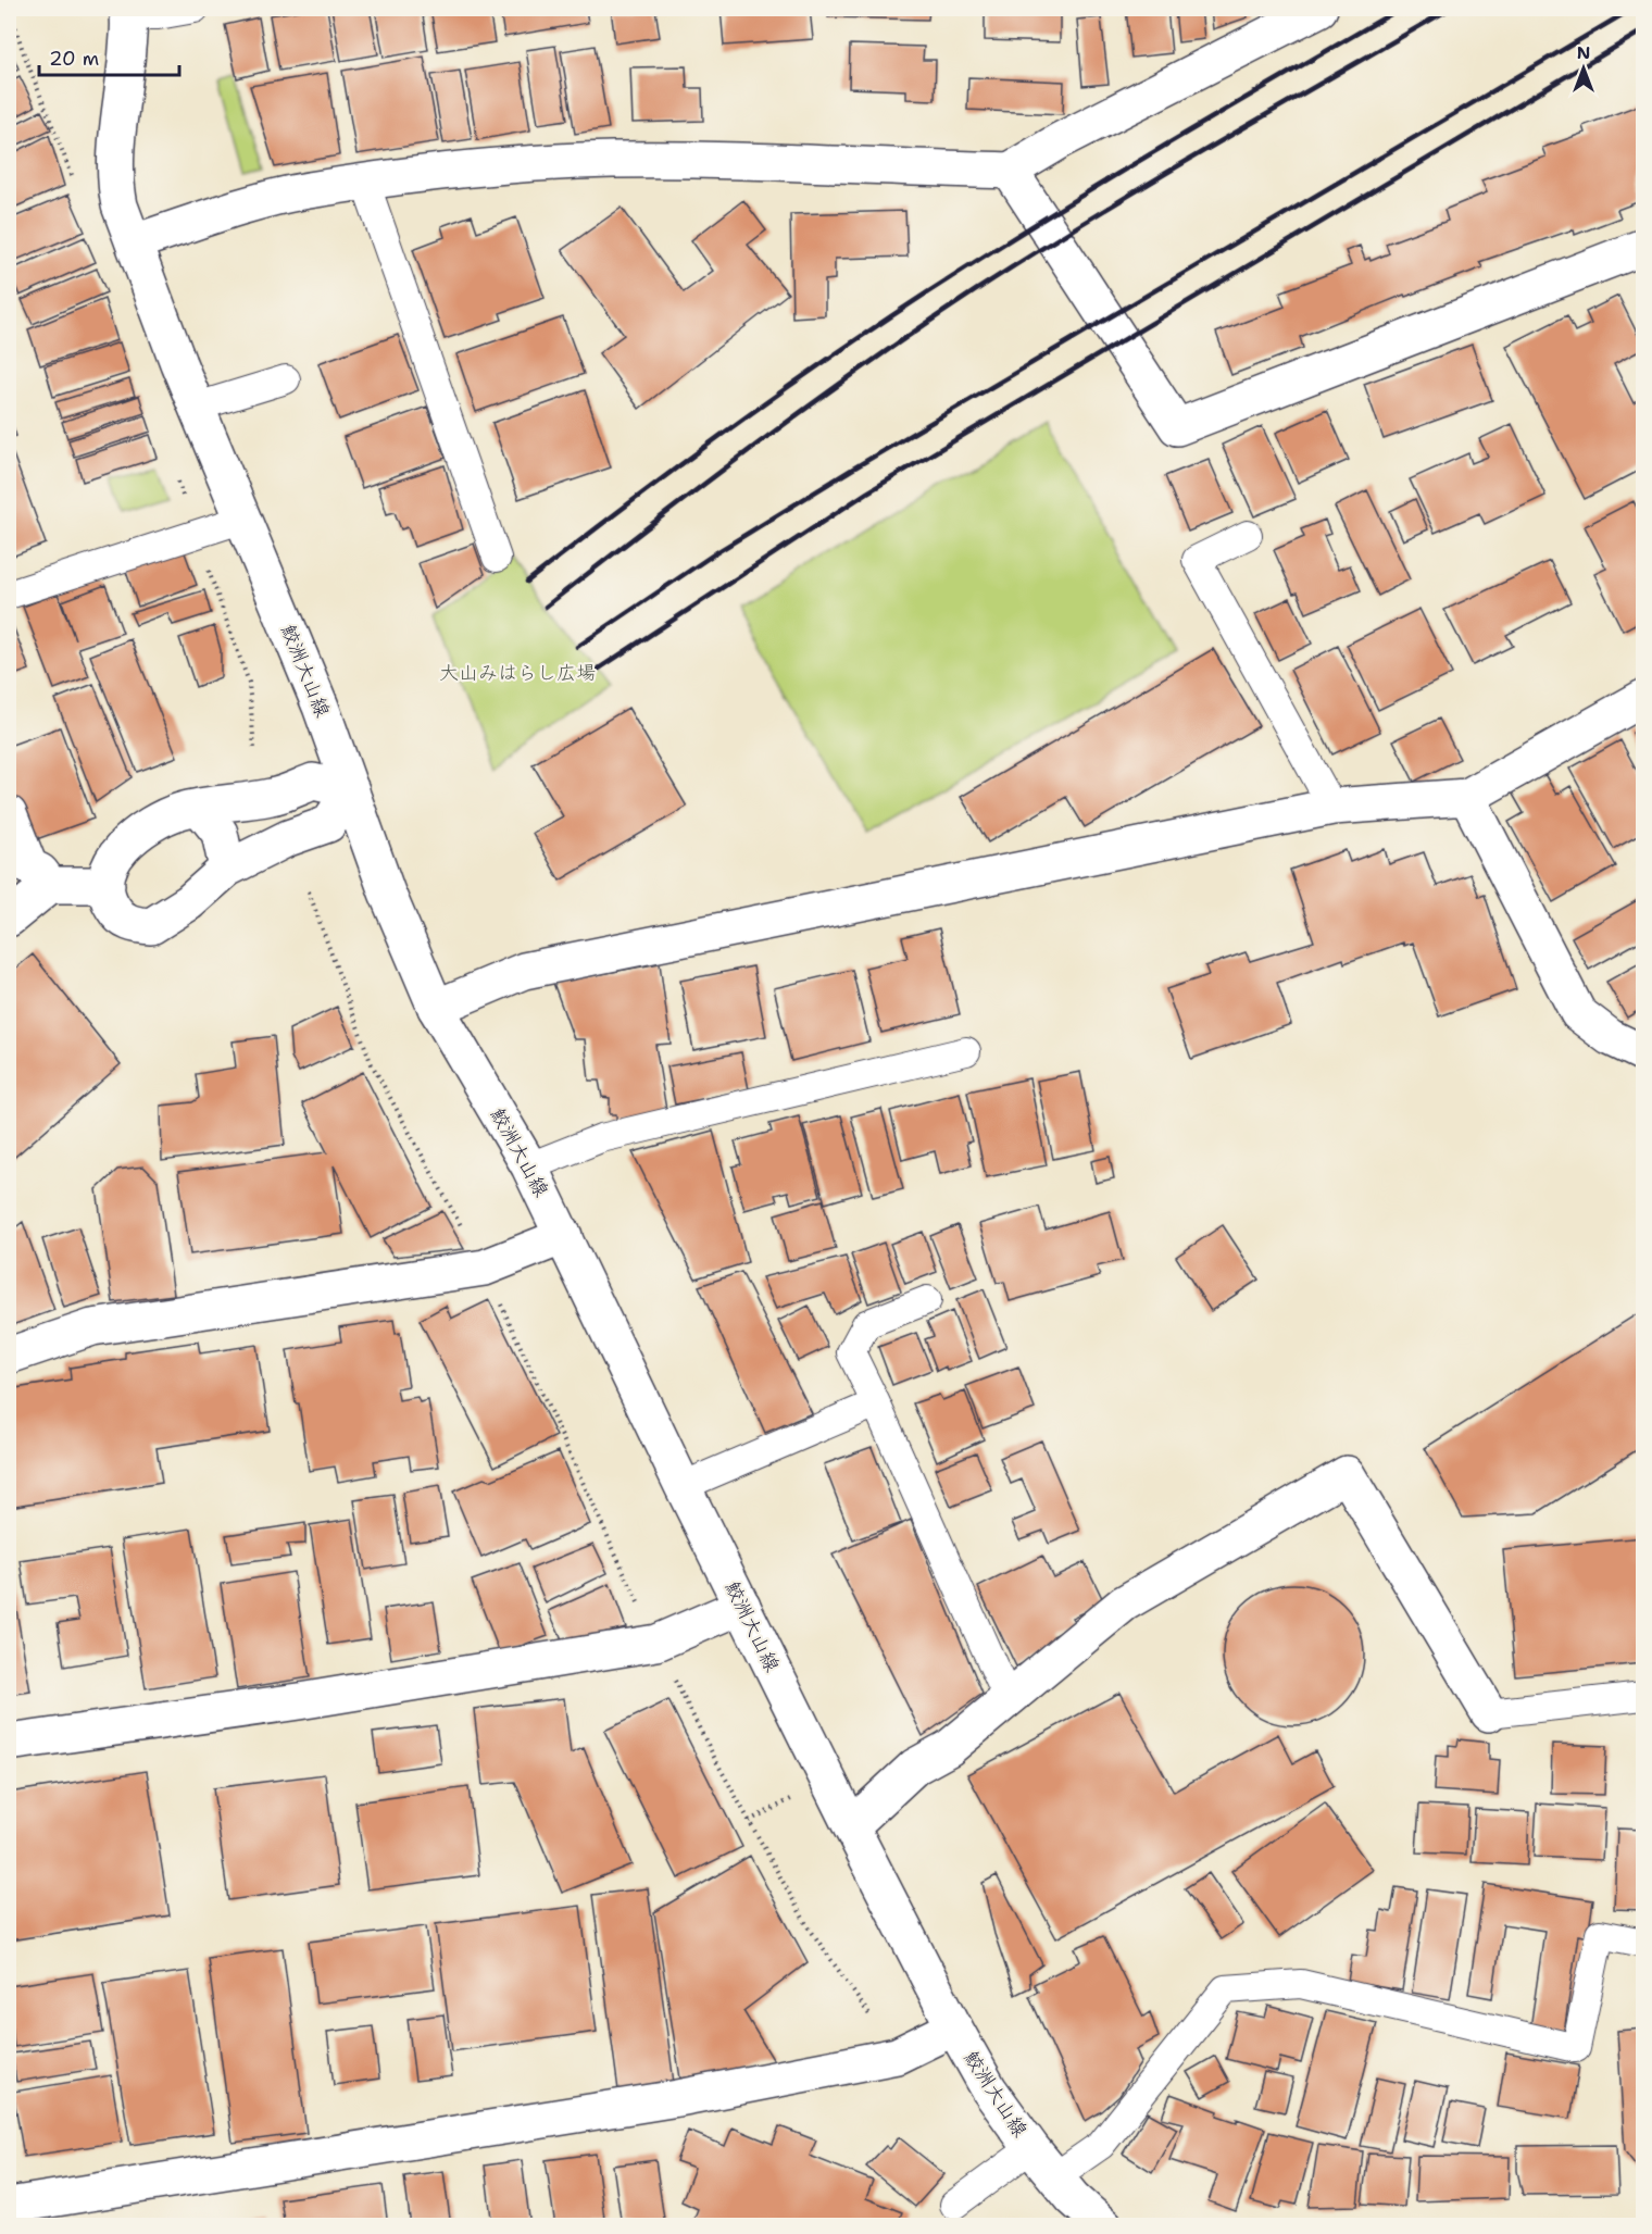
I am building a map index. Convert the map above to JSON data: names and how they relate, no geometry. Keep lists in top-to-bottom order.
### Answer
{
  "streets": {
    "street": ["鮫洲大山線"]
  },
  "parks": ["大山みはらし広場"],
  "scale_bar": "20 m",
  "north": "top"
}
